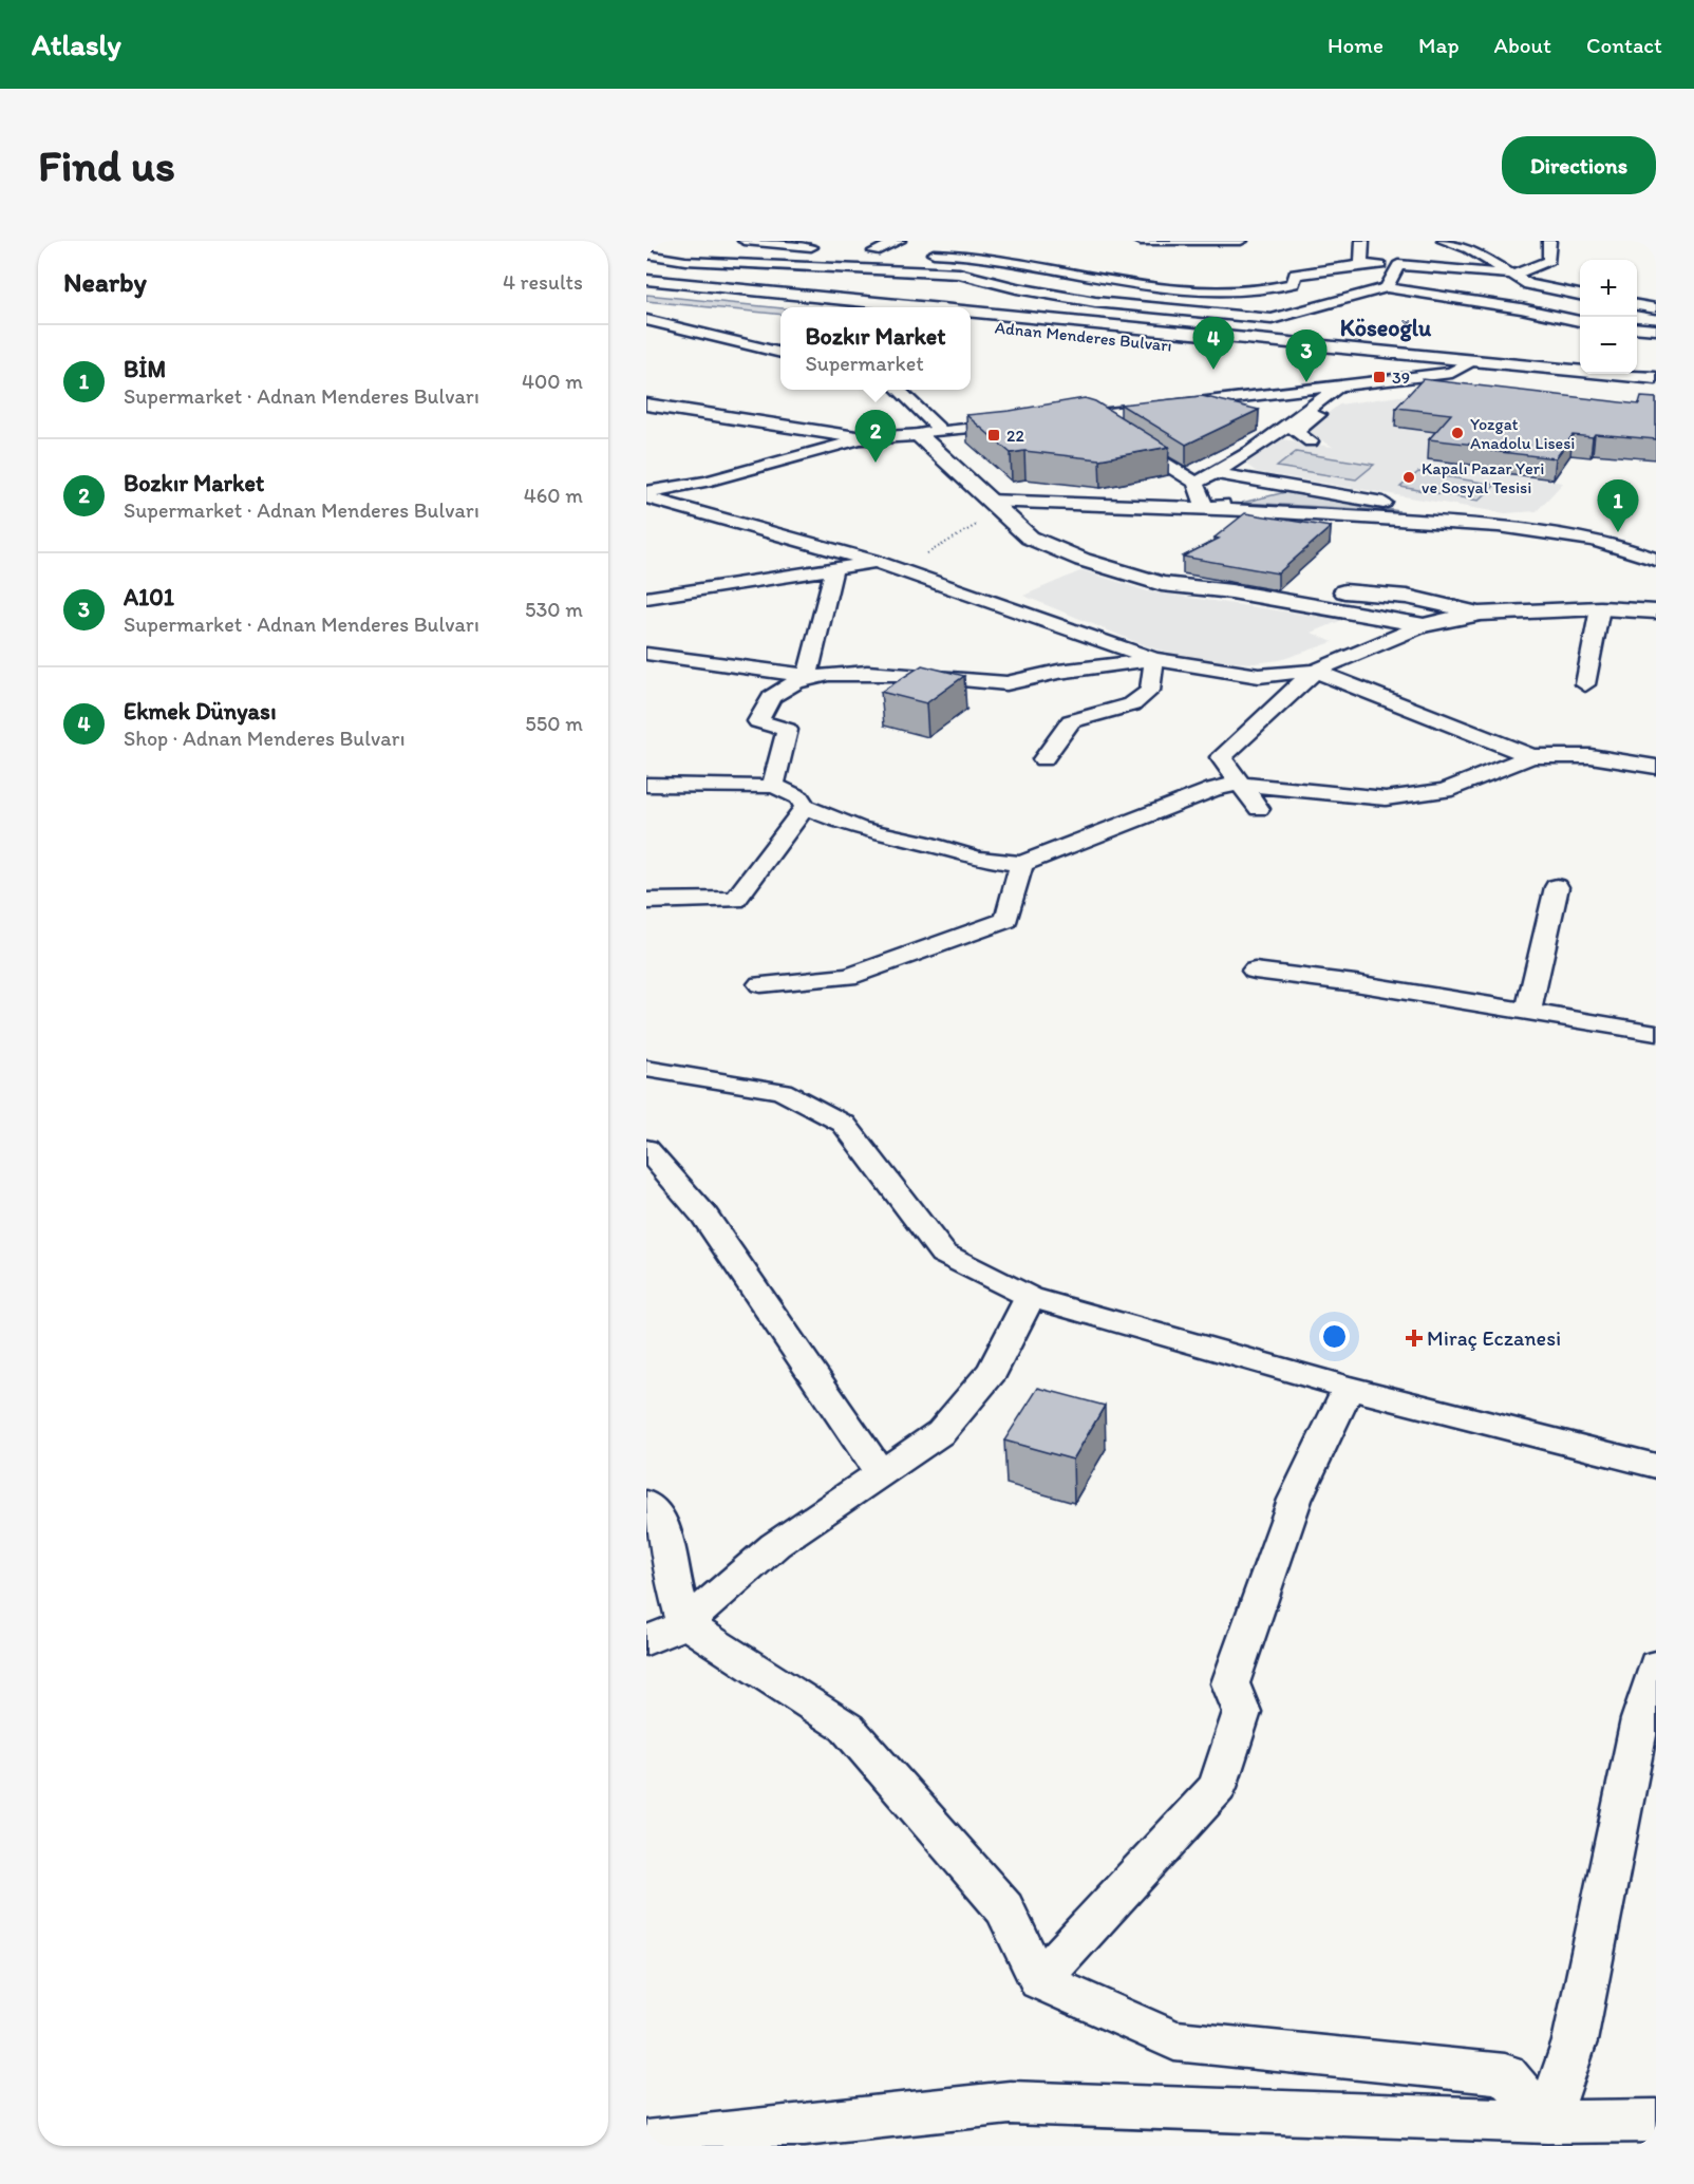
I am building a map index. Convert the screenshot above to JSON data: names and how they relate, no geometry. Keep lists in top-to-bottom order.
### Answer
{
  "streets": {
    "main road": ["Adnan Menderes Bulvarı"]
  },
  "districts": ["Köseoğlu"],
  "places": {
    "transit": ["39", "22"],
    "other": ["Yozgat Anadolu Lisesi", "Kapalı Pazar Yeri ve Sosyal Tesisi"],
    "health": ["Miraç Eczanesi"]
  },
  "page": {
    "header": "Atlasly",
    "nav": [
      "Home",
      "Map",
      "About",
      "Contact"
    ],
    "buttons": "Directions",
    "title": "Find us",
    "heading": ["Nearby", "4 results"],
    "map_buttons": ["+", "−"],
    "popup": ["Bozkır Market", "Supermarket"],
    "pins": [
      "4",
      "3",
      "2",
      "1"
    ],
    "list": [
      {
        "mark": "1",
        "name": "BİM",
        "note": "Supermarket · Adnan Menderes Bulvarı",
        "value": "400 m"
      },
      {
        "mark": "2",
        "name": "Bozkır Market",
        "note": "Supermarket · Adnan Menderes Bulvarı",
        "value": "460 m"
      },
      {
        "mark": "3",
        "name": "A101",
        "note": "Supermarket · Adnan Menderes Bulvarı",
        "value": "530 m"
      },
      {
        "mark": "4",
        "name": "Ekmek Dünyası",
        "note": "Shop · Adnan Menderes Bulvarı",
        "value": "550 m"
      }
    ]
  }
}
